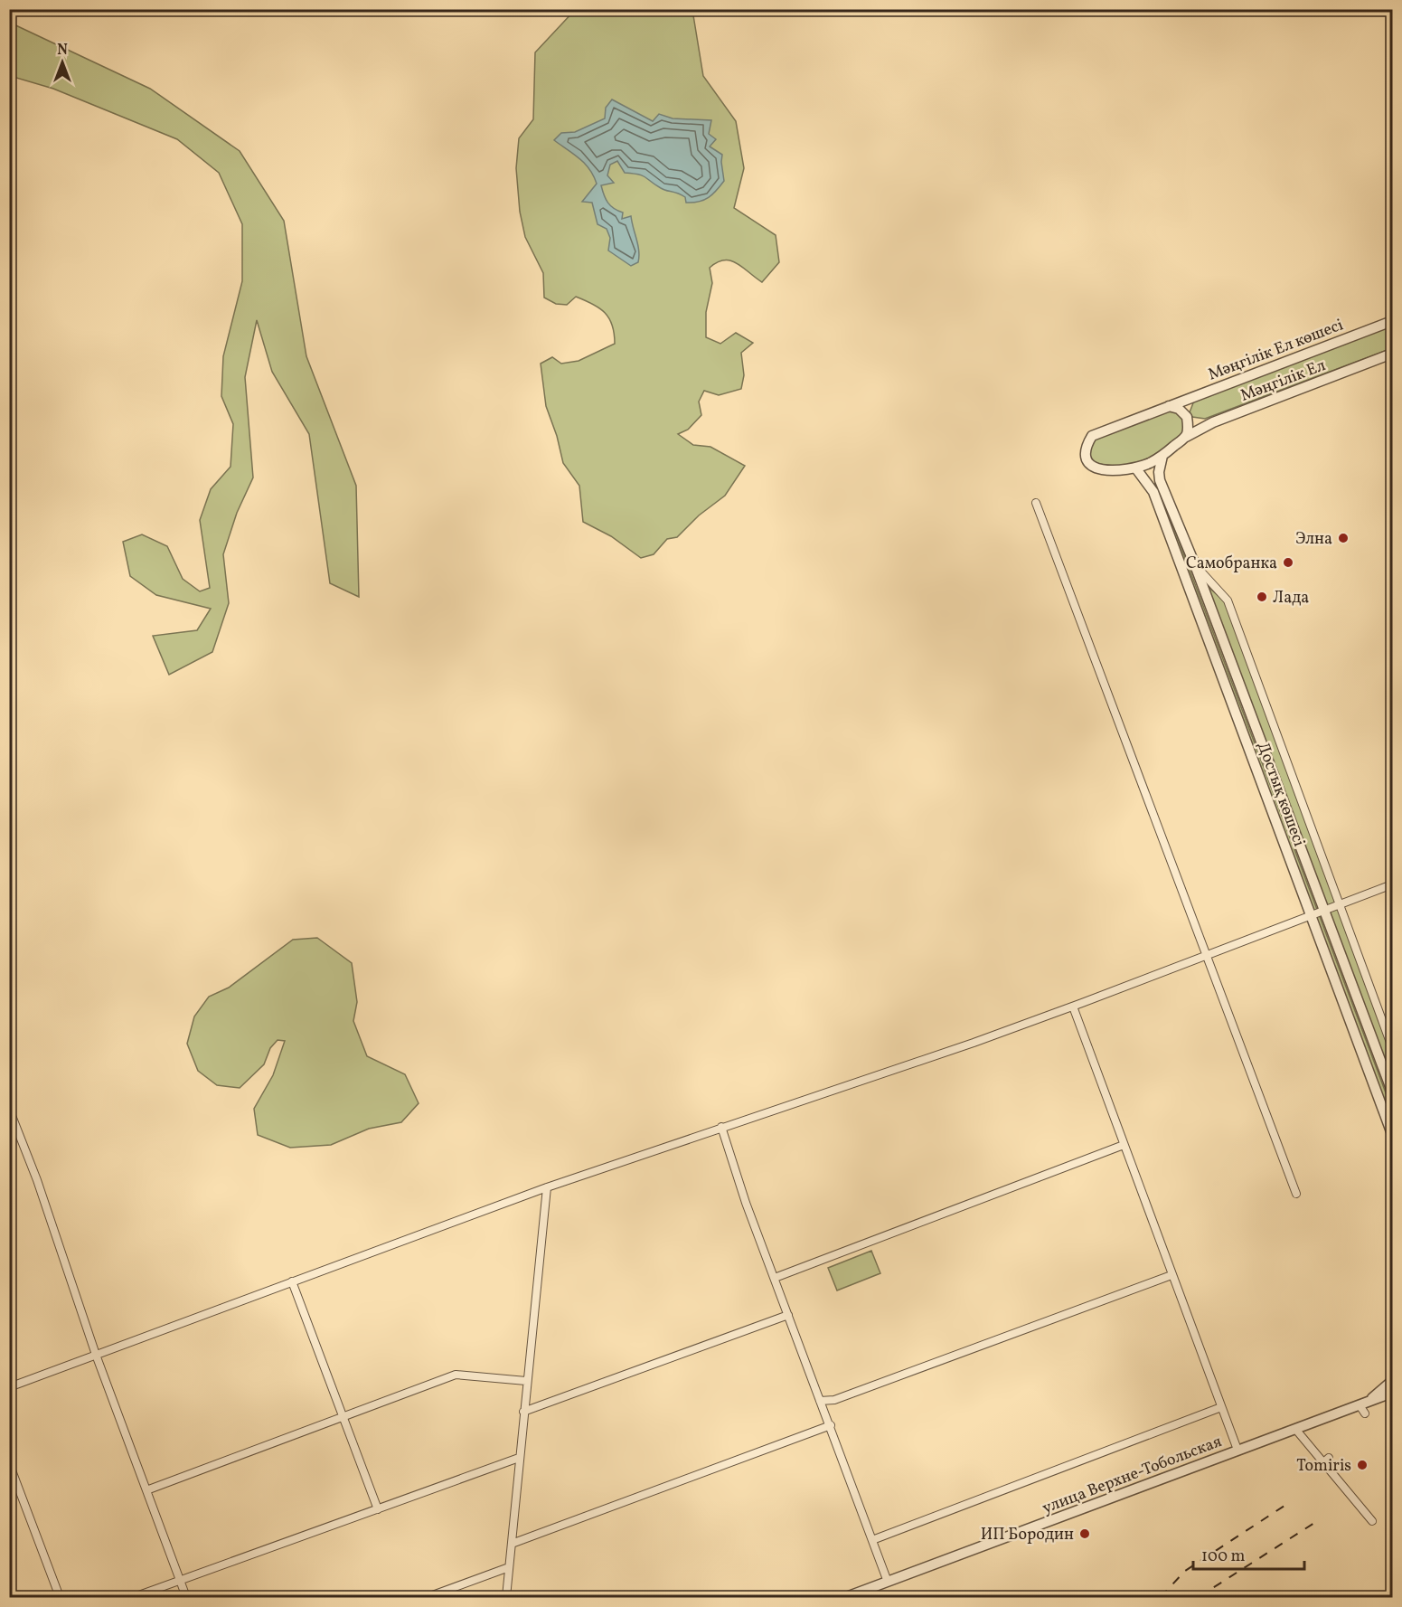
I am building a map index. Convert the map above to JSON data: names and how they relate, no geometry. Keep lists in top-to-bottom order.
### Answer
{
  "streets": {
    "street": [
      "Мәңгілік Ел көшесі",
      "Мәңгілік Ел",
      "Достық көшесі",
      "улица Верхне-Тобольская"
    ]
  },
  "crossings": [
    ["Мәңгілік Ел көшесі", "Мәңгілік Ел"],
    ["Мәңгілік Ел көшесі", "Достық көшесі"]
  ],
  "places": [
    "Элна",
    "Самобранка",
    "Лада",
    "Tomiris",
    "ИП Бородин"
  ],
  "scale_bar": "100 m",
  "north": "top"
}
